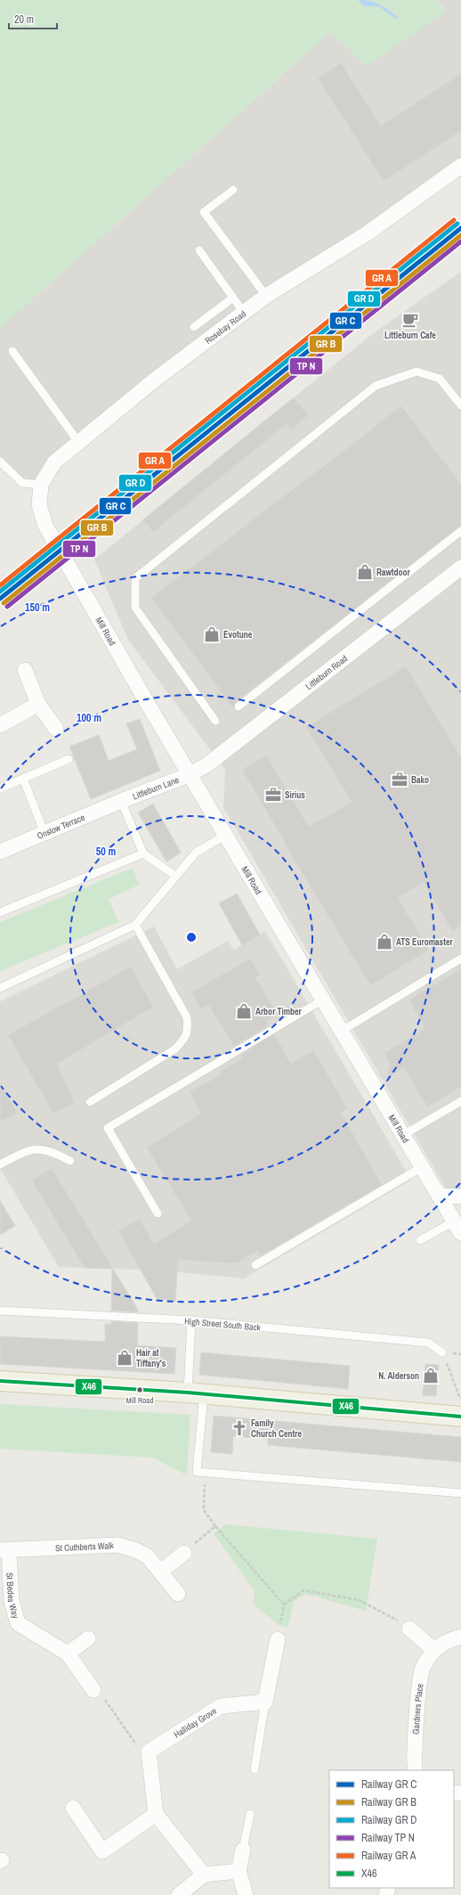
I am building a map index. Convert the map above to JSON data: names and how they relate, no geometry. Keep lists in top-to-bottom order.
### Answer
{
  "streets": {
    "street": [
      "Rosebay Road",
      "Mill Road",
      "Littleburn Road",
      "Littleburn Lane",
      "Onslow Terrace",
      "St Cuthberts Walk",
      "St Bedes Way",
      "Gardners Place",
      "Halliday Grove"
    ],
    "lane": ["High Street South Back"]
  },
  "crossings": [
    ["Rosebay Road", "Mill Road"],
    ["Mill Road", "Littleburn Road"],
    ["Mill Road", "Littleburn Lane"],
    ["Littleburn Road", "Littleburn Lane"],
    ["Littleburn Lane", "Onslow Terrace"],
    ["St Cuthberts Walk", "St Bedes Way"]
  ],
  "places": {
    "cafe": ["Littleburn Cafe"],
    "shop": [
      "Rawtdoor",
      "Evotune",
      "ATS Euromaster",
      "Arbor Timber",
      "Hair at Tiffany's",
      "N. Alderson"
    ],
    "office": ["Bako", "Sirius"],
    "other": ["Mill Road"],
    "church": ["Family Church Centre"]
  },
  "lines": ["transit line X46"],
  "legend": [
    "Railway GR C",
    "Railway GR B",
    "Railway GR D",
    "Railway TP N",
    "Railway GR A",
    "X46"
  ],
  "scale_bar": "20 m",
  "rings": ["150 m", "100 m", "50 m"]
}
